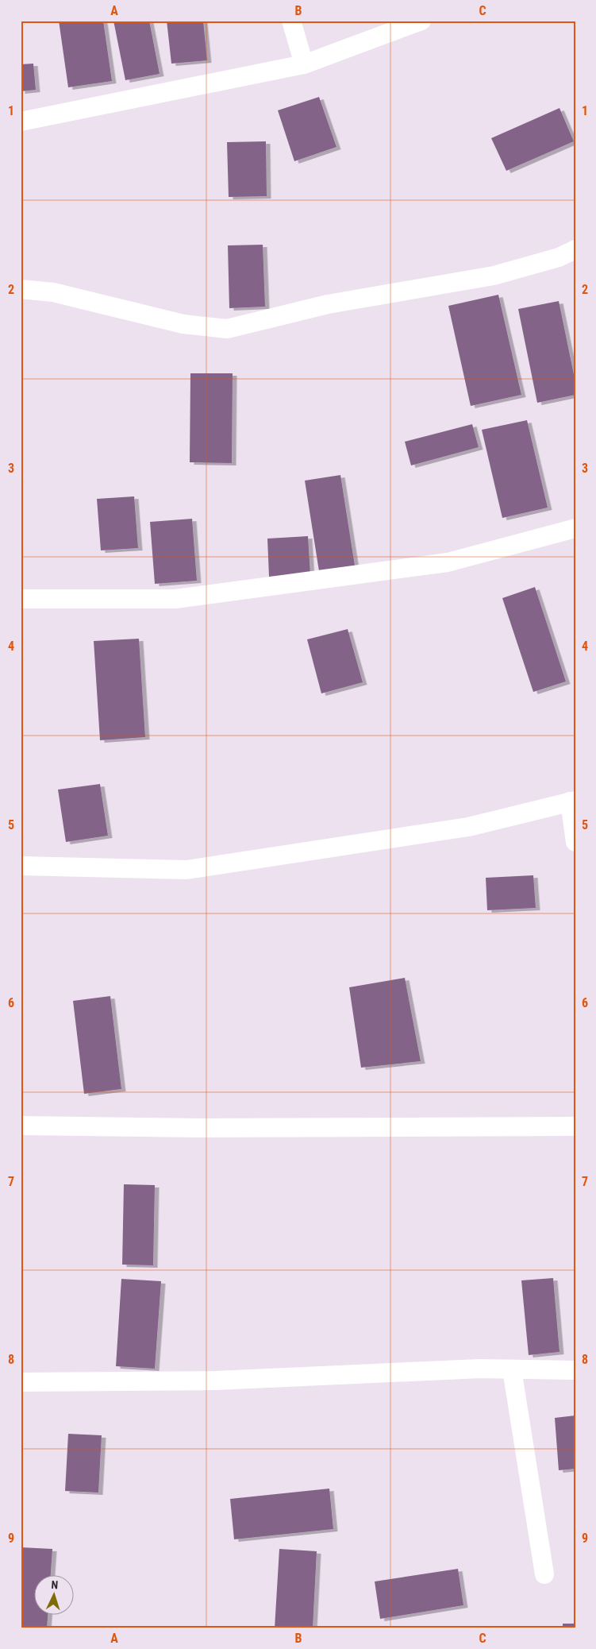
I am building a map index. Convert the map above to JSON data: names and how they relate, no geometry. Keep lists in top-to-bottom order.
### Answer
{
  "north": "top",
  "grid": {
    "columns": ["A", "B", "C"],
    "rows": [
      "1",
      "2",
      "3",
      "4",
      "5",
      "6",
      "7",
      "8",
      "9"
    ]
  }
}
